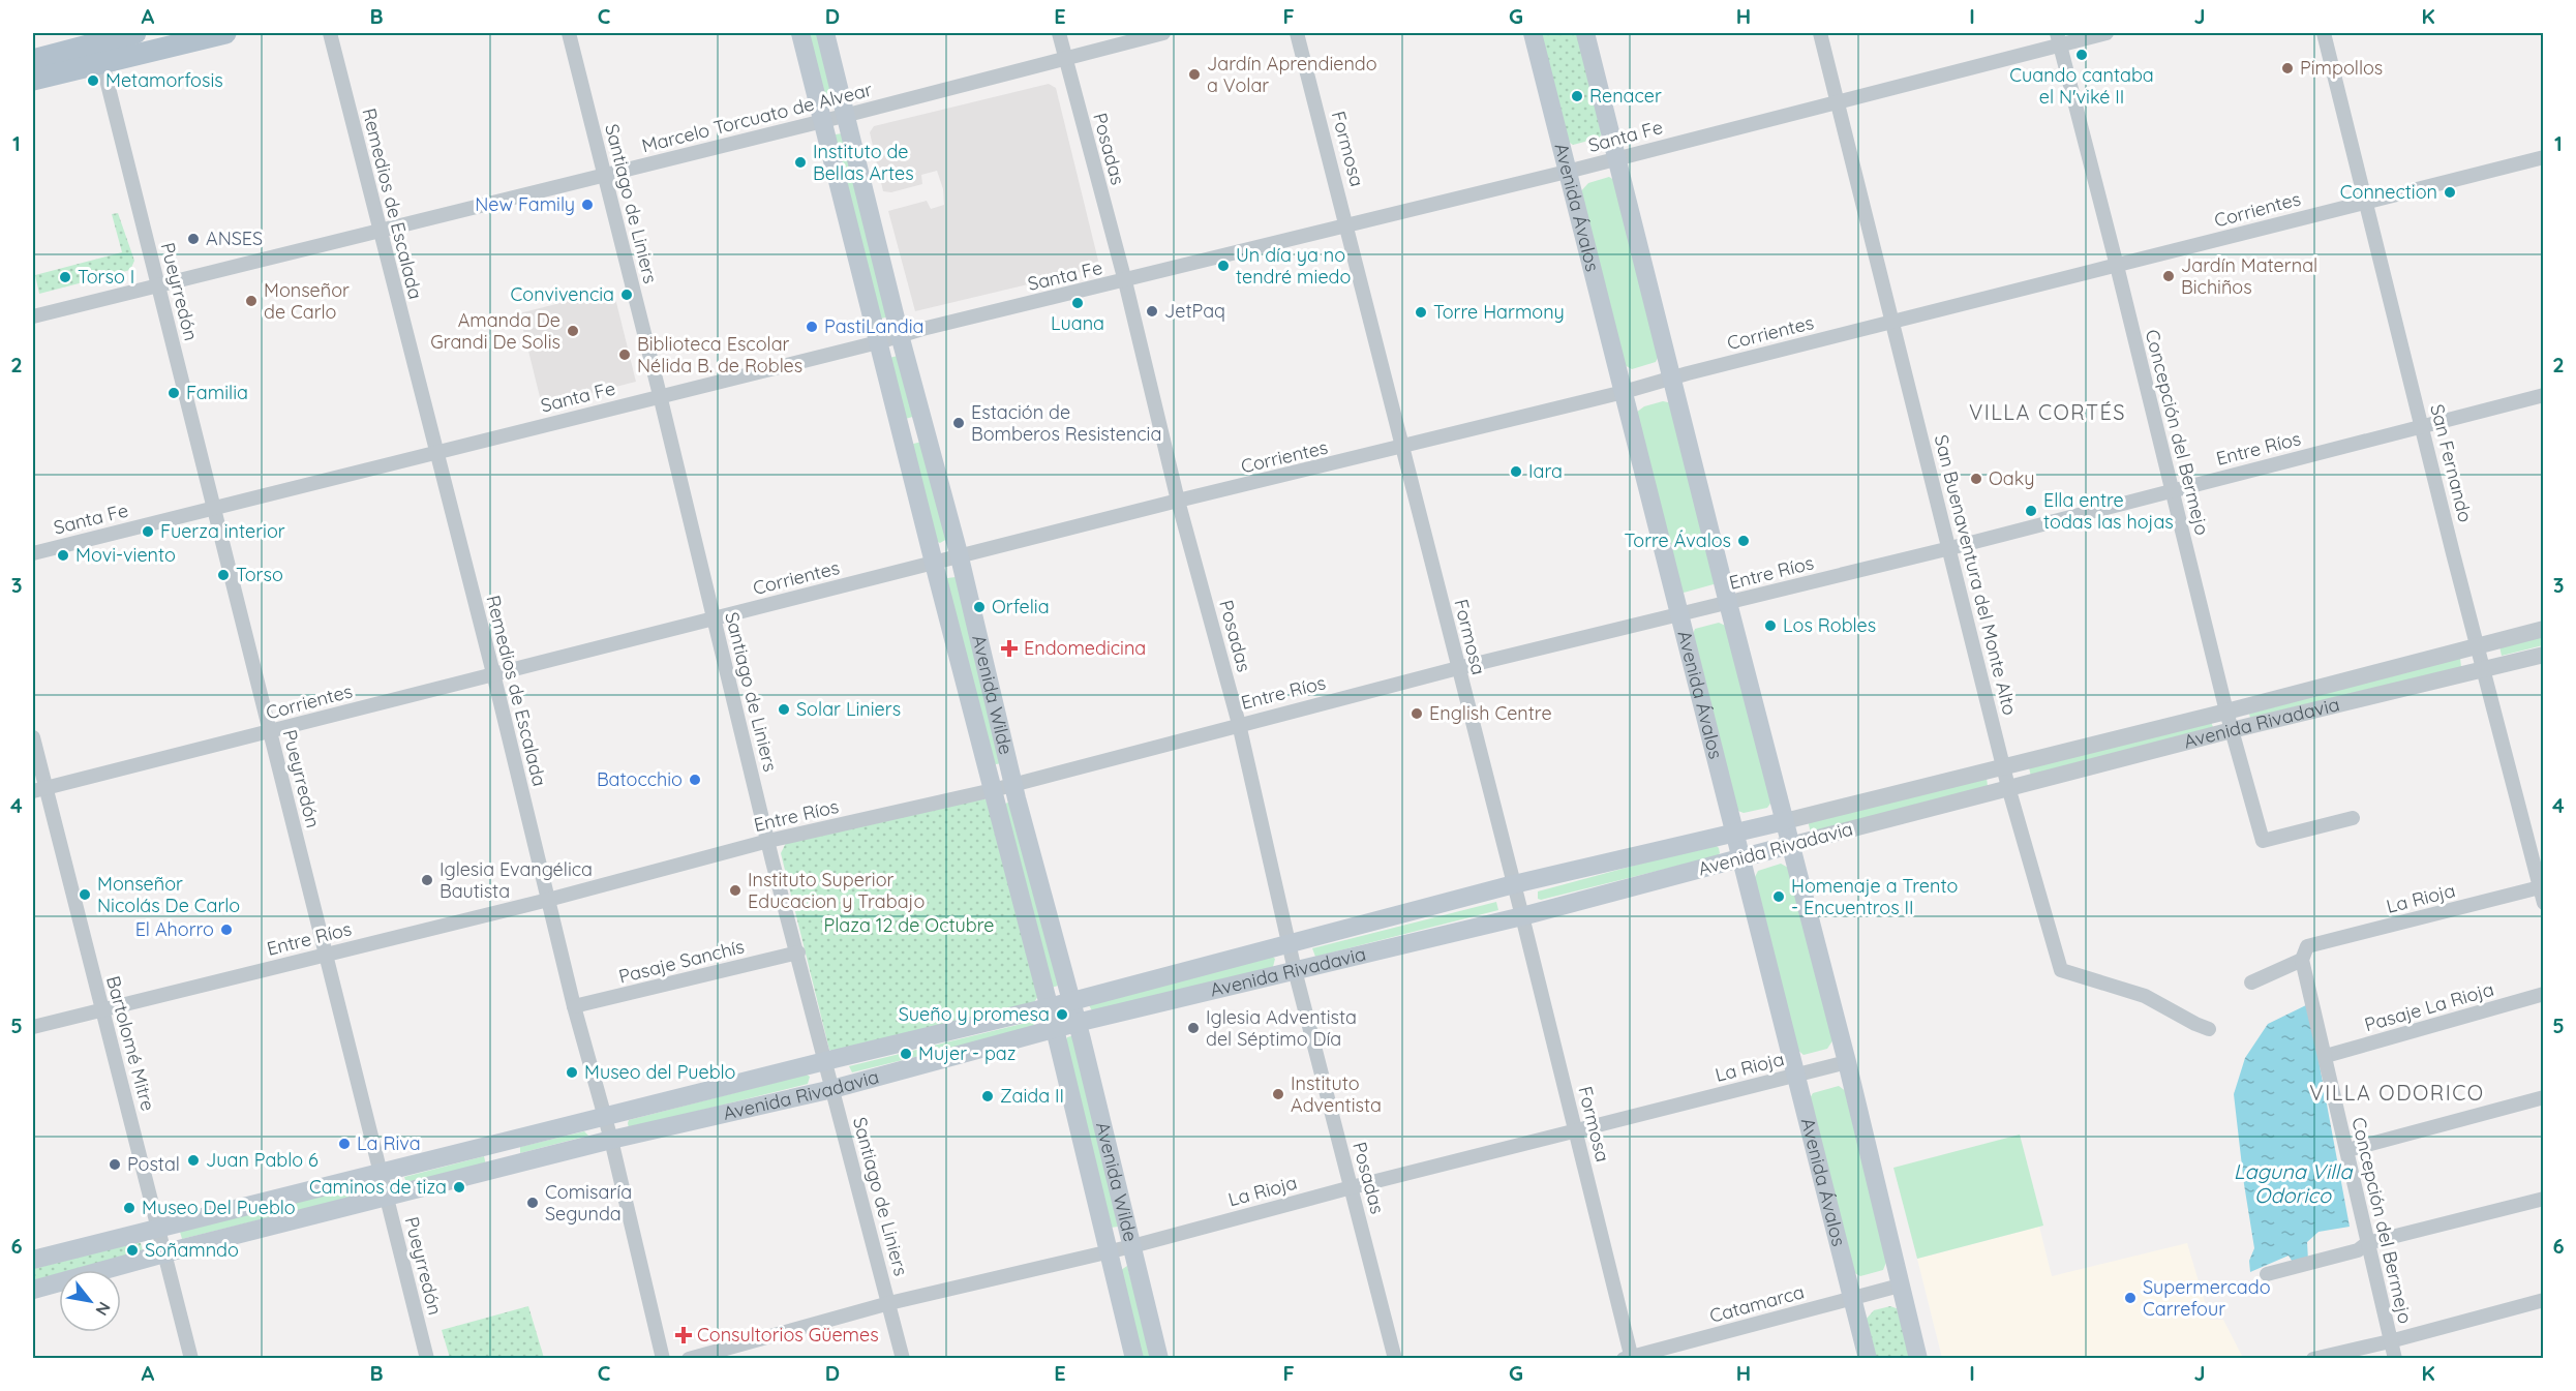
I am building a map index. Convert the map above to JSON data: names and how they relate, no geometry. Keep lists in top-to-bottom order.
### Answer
{
  "streets": {
    "main road": ["Avenida Ávalos", "Avenida Wilde", "Avenida Rivadavia"],
    "street": [
      "Marcelo Torcuato de Alvear",
      "Santa Fe",
      "Posadas",
      "Formosa",
      "Remedios de Escalada",
      "Santiago de Liniers",
      "Corrientes",
      "Pueyrredón",
      "Concepción del Bermejo",
      "Entre Ríos",
      "San Fernando",
      "San Buenaventura del Monte Alto",
      "La Rioja",
      "Pasaje Sanchís",
      "Pasaje La Rioja",
      "Bartolomé Mitre",
      "Catamarca"
    ]
  },
  "crossings": [
    ["Marcelo Torcuato de Alvear", "Posadas"],
    ["Marcelo Torcuato de Alvear", "Remedios de Escalada"],
    ["Marcelo Torcuato de Alvear", "Santiago de Liniers"],
    ["Marcelo Torcuato de Alvear", "Pueyrredón"],
    ["Marcelo Torcuato de Alvear", "Avenida Wilde"],
    ["Santa Fe", "Posadas"],
    ["Santa Fe", "Formosa"],
    ["Santa Fe", "Remedios de Escalada"],
    ["Santa Fe", "Santiago de Liniers"],
    ["Santa Fe", "Avenida Ávalos"],
    ["Santa Fe", "Pueyrredón"],
    ["Santa Fe", "Concepción del Bermejo"],
    ["Santa Fe", "San Buenaventura del Monte Alto"],
    ["Santa Fe", "Avenida Wilde"],
    ["Posadas", "Corrientes"],
    ["Posadas", "Entre Ríos"],
    ["Posadas", "Avenida Rivadavia"],
    ["Posadas", "La Rioja"],
    ["Formosa", "Corrientes"],
    ["Formosa", "Entre Ríos"],
    ["Formosa", "Avenida Rivadavia"],
    ["Formosa", "La Rioja"],
    ["Formosa", "Catamarca"],
    ["Remedios de Escalada", "Corrientes"],
    ["Remedios de Escalada", "Entre Ríos"],
    ["Remedios de Escalada", "Avenida Rivadavia"],
    ["Remedios de Escalada", "Pasaje Sanchís"],
    ["Santiago de Liniers", "Corrientes"],
    ["Santiago de Liniers", "Entre Ríos"],
    ["Santiago de Liniers", "Avenida Rivadavia"],
    ["Santiago de Liniers", "La Rioja"],
    ["Santiago de Liniers", "Pasaje Sanchís"],
    ["Avenida Ávalos", "Corrientes"],
    ["Avenida Ávalos", "Entre Ríos"],
    ["Avenida Ávalos", "Avenida Rivadavia"],
    ["Avenida Ávalos", "La Rioja"],
    ["Avenida Ávalos", "Catamarca"],
    ["Corrientes", "Pueyrredón"],
    ["Corrientes", "Concepción del Bermejo"],
    ["Corrientes", "San Fernando"],
    ["Corrientes", "San Buenaventura del Monte Alto"],
    ["Corrientes", "Avenida Wilde"],
    ["Corrientes", "Bartolomé Mitre"],
    ["Pueyrredón", "Entre Ríos"],
    ["Pueyrredón", "Avenida Rivadavia"],
    ["Concepción del Bermejo", "Entre Ríos"],
    ["Concepción del Bermejo", "Avenida Rivadavia"],
    ["Concepción del Bermejo", "La Rioja"],
    ["Concepción del Bermejo", "Pasaje La Rioja"],
    ["Entre Ríos", "San Fernando"],
    ["Entre Ríos", "San Buenaventura del Monte Alto"],
    ["Entre Ríos", "Avenida Wilde"],
    ["Entre Ríos", "Bartolomé Mitre"],
    ["San Fernando", "Avenida Rivadavia"],
    ["San Fernando", "La Rioja"],
    ["San Buenaventura del Monte Alto", "Avenida Rivadavia"],
    ["Avenida Wilde", "Avenida Rivadavia"],
    ["Avenida Wilde", "La Rioja"],
    ["Avenida Rivadavia", "Bartolomé Mitre"]
  ],
  "districts": ["VILLA CORTÉS", "VILLA ODORICO"],
  "water": ["Laguna Villa Odorico"],
  "parks": ["Plaza 12 de Octubre"],
  "places": {
    "other": [
      "Cuando cantaba el N'viké II",
      "Pimpollos",
      "Jardín Aprendiendo a Volar",
      "Metamorfosis",
      "Renacer",
      "Instituto de Bellas Artes",
      "Connection",
      "New Family",
      "ANSES",
      "Un día ya no tendré miedo",
      "Jardín Maternal Bichiños",
      "Torso I",
      "Convivencia",
      "Monseñor de Carlo",
      "Luana",
      "JetPaq",
      "Torre Harmony",
      "PastiLandia",
      "Amanda De Grandi De Solis",
      "Biblioteca Escolar Nélida B. de Robles",
      "Familia",
      "Estación de Bomberos Resistencia",
      "Iara",
      "Oaky",
      "Ella entre todas las hojas",
      "Fuerza interior",
      "Torre Ávalos",
      "Movi-viento",
      "Torso",
      "Orfelia",
      "Los Robles",
      "Solar Liniers",
      "English Centre",
      "Batocchio",
      "Iglesia Evangélica Bautista",
      "Instituto Superior Educacion y Trabajo",
      "Monseñor Nicolás De Carlo",
      "Homenaje a Trento - Encuentros II",
      "El Ahorro",
      "Sueño y promesa",
      "Iglesia Adventista del Séptimo Día",
      "Mujer - paz",
      "Museo del Pueblo",
      "Instituto Adventista",
      "Zaida II",
      "La Riva",
      "Juan Pablo 6",
      "Postal",
      "Caminos de tiza",
      "Comisaría Segunda",
      "Museo Del Pueblo",
      "Soñamndo",
      "Supermercado Carrefour"
    ],
    "health": ["Endomedicina", "Consultorios Güemes"]
  },
  "north": "bottom right",
  "grid": {
    "columns": [
      "A",
      "B",
      "C",
      "D",
      "E",
      "F",
      "G",
      "H",
      "I",
      "J",
      "K"
    ],
    "rows": [
      "1",
      "2",
      "3",
      "4",
      "5",
      "6"
    ]
  }
}
